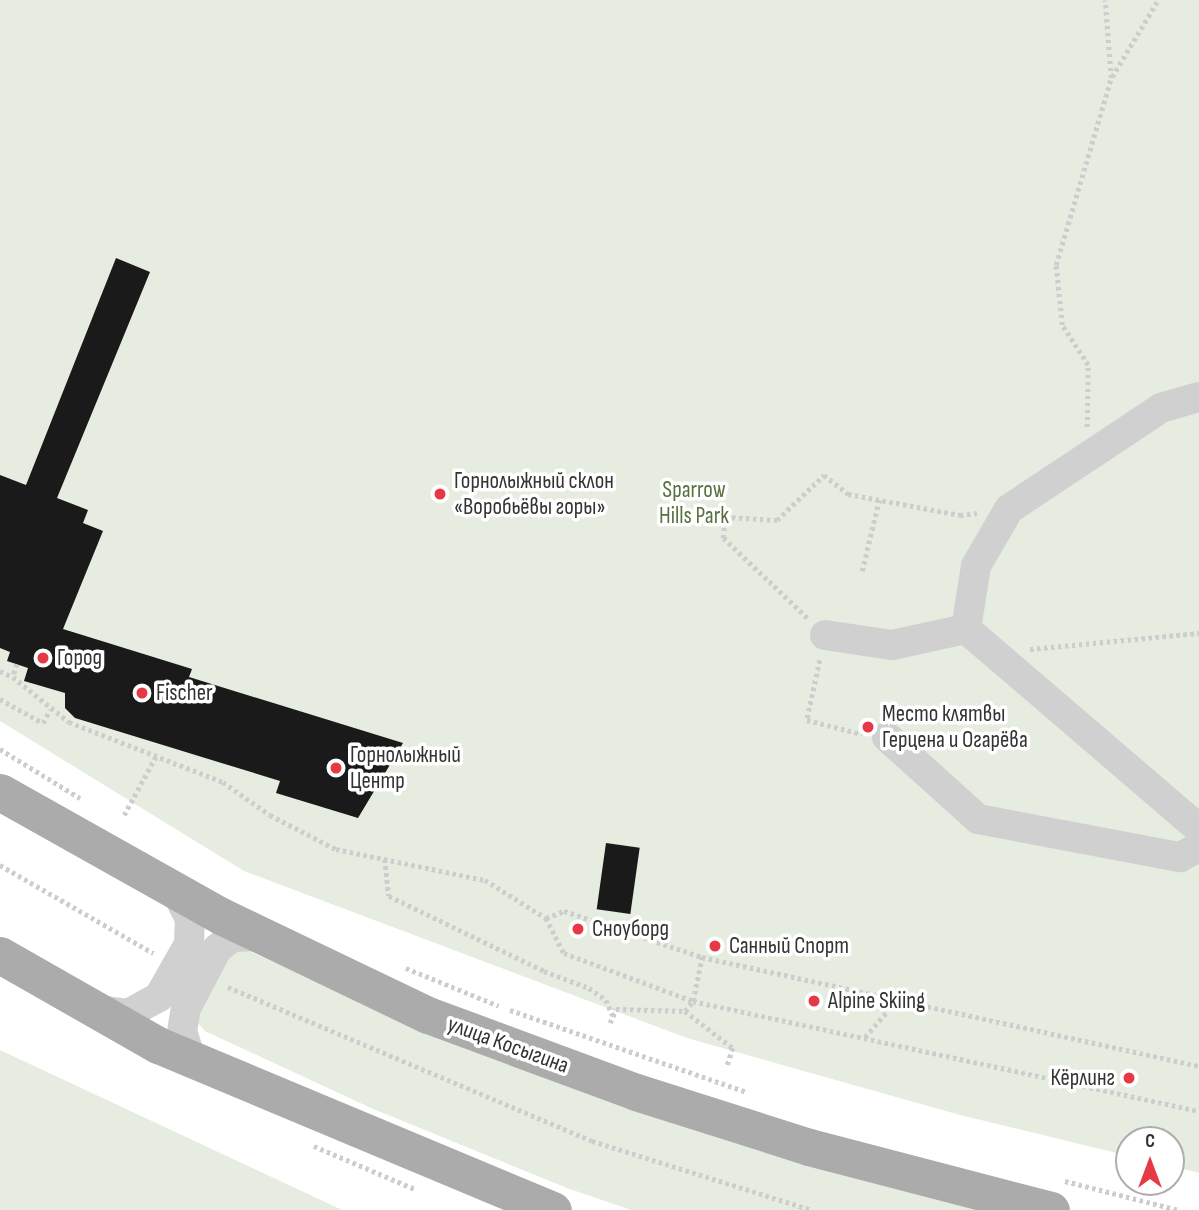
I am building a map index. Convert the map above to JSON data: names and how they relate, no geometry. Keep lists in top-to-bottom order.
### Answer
{
  "streets": {
    "main road": ["улица Косыгина"]
  },
  "parks": ["Sparrow Hills Park"],
  "places": [
    "Горнолыжный склон «Воробьёвы горы»",
    "Город",
    "Fischer",
    "Место клятвы Герцена и Огарёва",
    "Горнолыжный Центр",
    "Сноуборд",
    "Санный Спорт",
    "Alpine Skiing",
    "Кёрлинг"
  ],
  "north": "top"
}
